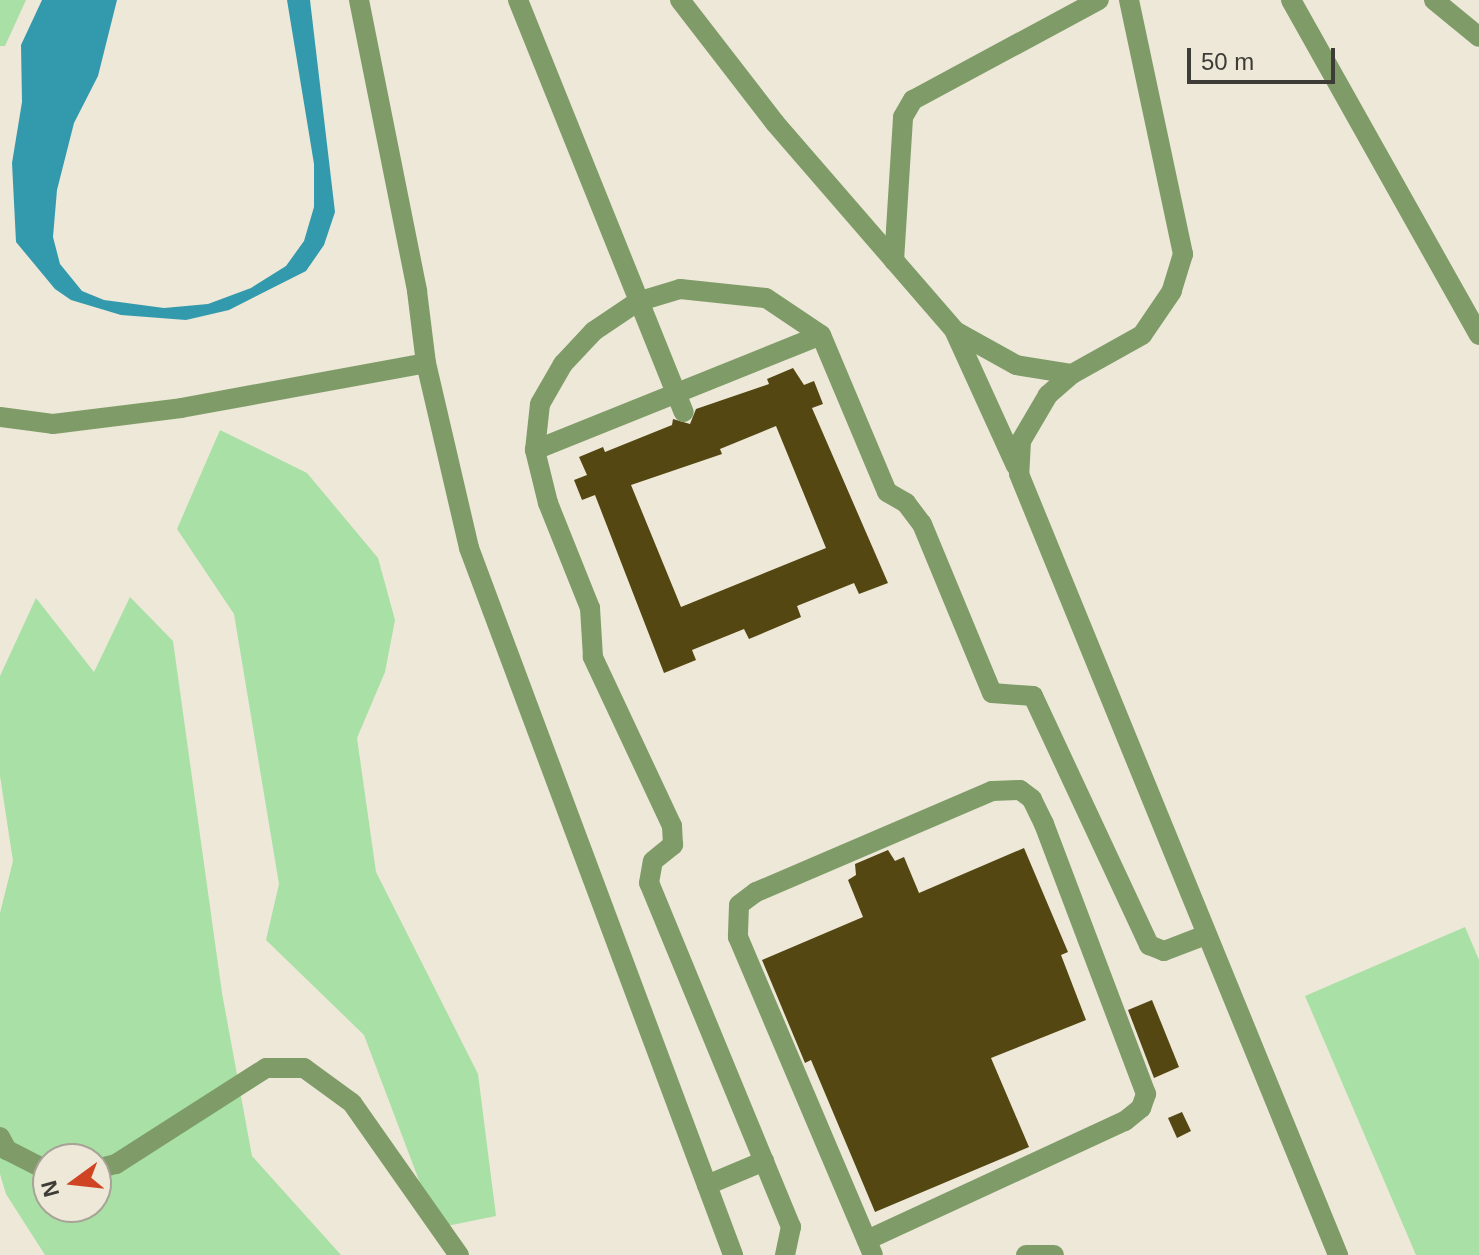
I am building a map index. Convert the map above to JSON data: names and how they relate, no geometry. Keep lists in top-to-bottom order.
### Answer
{
  "scale_bar": "50 m",
  "north": "left"
}
